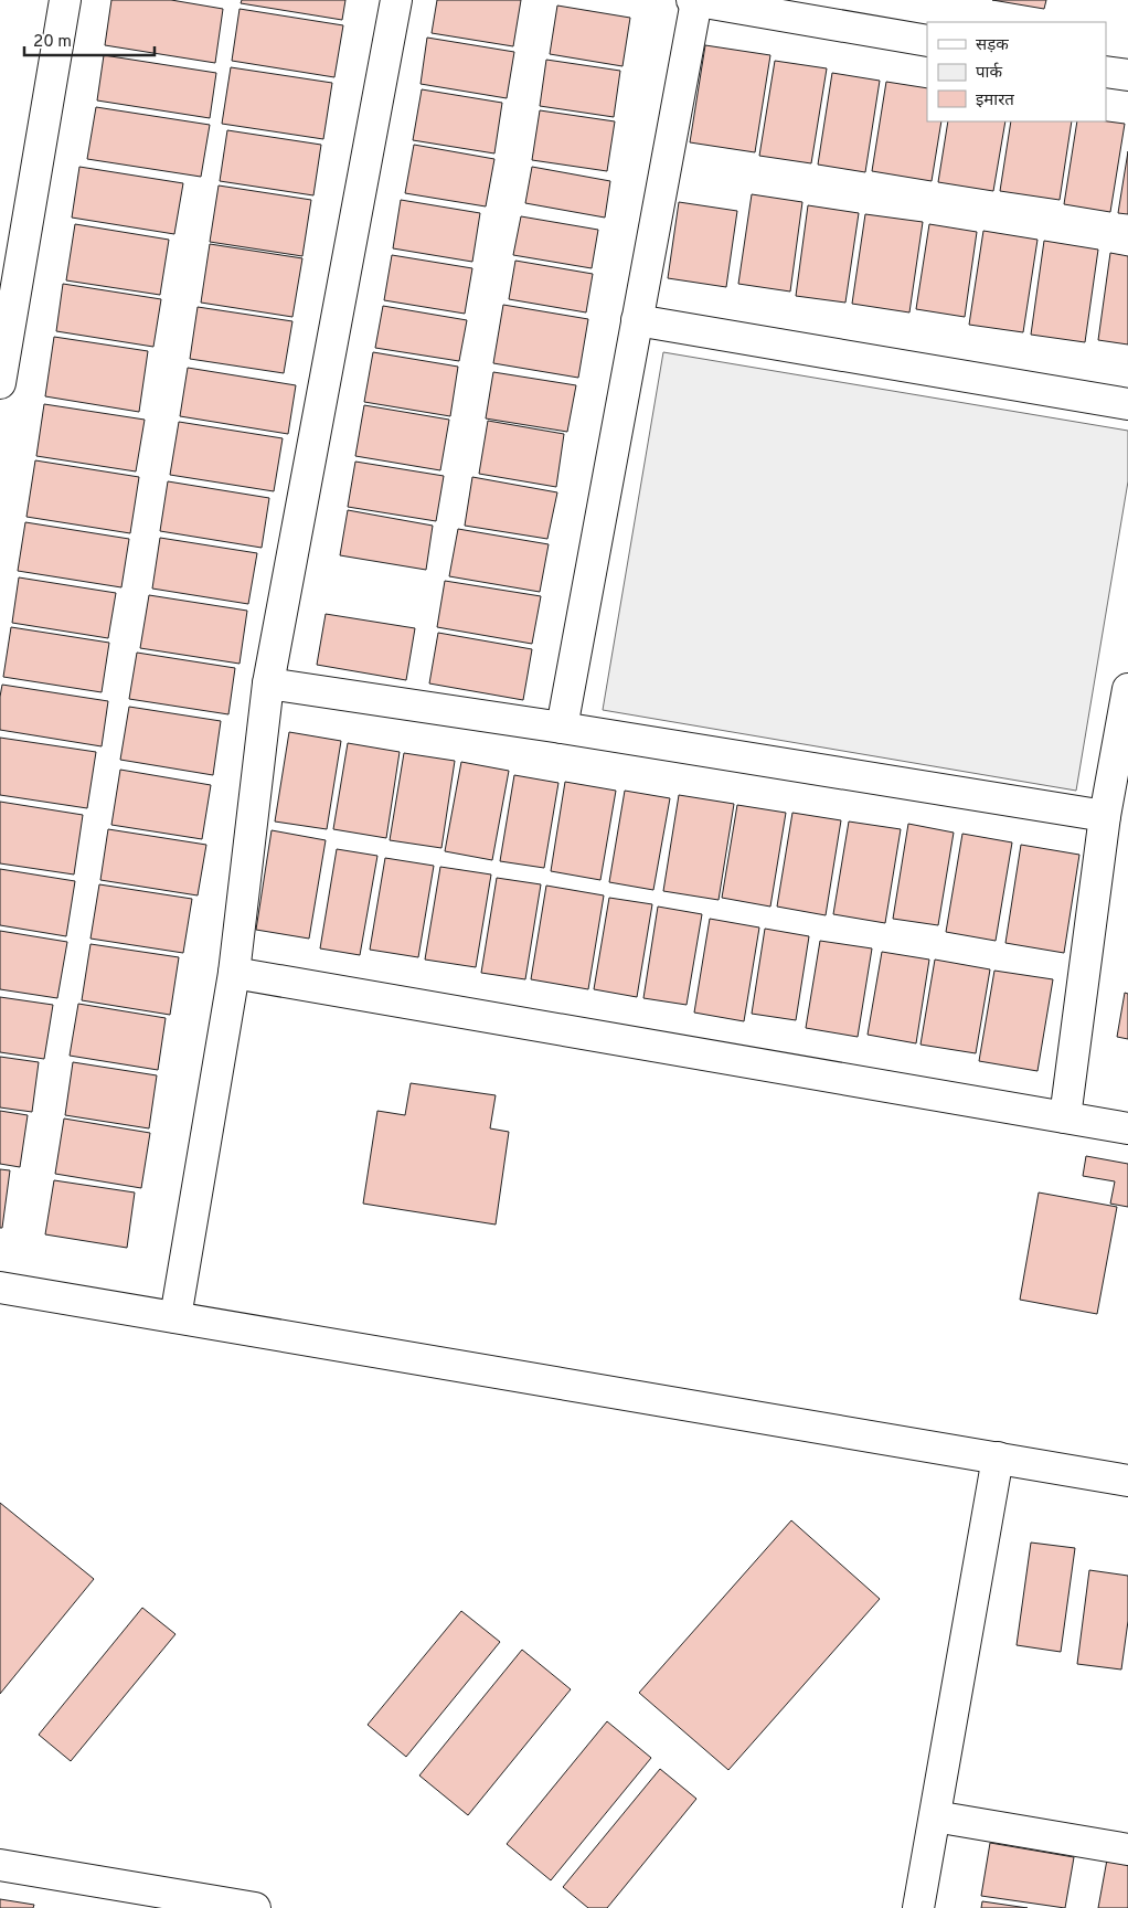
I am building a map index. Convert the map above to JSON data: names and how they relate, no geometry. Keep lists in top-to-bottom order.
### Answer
{
  "legend": ["सड़क", "पार्क", "इमारत"],
  "scale_bar": "20 m"
}
